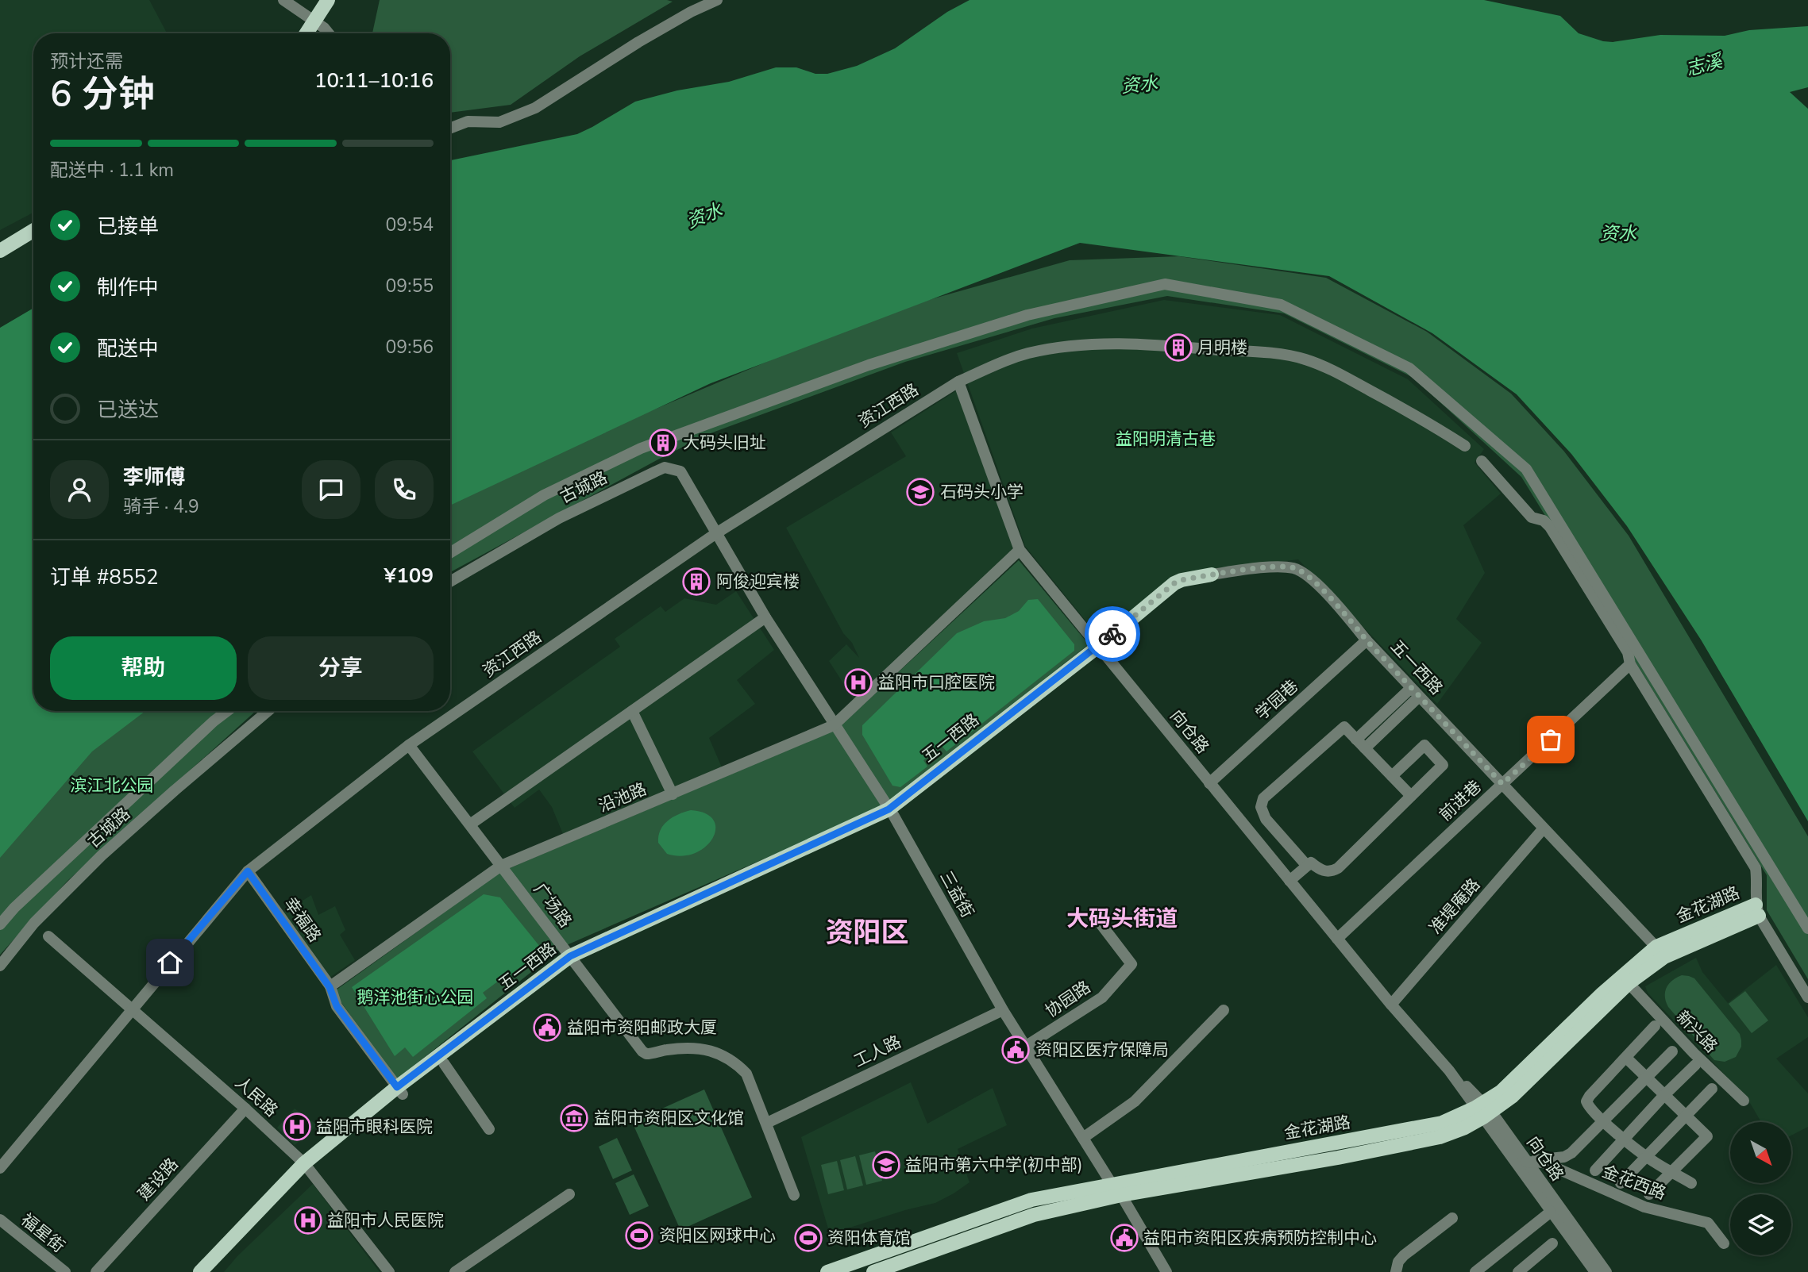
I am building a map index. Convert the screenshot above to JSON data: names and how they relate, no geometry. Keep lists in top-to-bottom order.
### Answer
{
  "streets": {
    "main road": ["五一西路"],
    "street": [
      "资江西路",
      "古城路",
      "学园巷",
      "向仓路",
      "沿池路",
      "前进巷",
      "三益街",
      "广场路",
      "准堤庵路",
      "幸福路",
      "协园路",
      "新兴路",
      "工人路",
      "人民路",
      "建设路",
      "金花西路",
      "福星街"
    ]
  },
  "crossings": [
    ["资江西路", "古城路"],
    ["资江西路", "向仓路"],
    ["资江西路", "三益街"],
    ["资江西路", "广场路"],
    ["资江西路", "幸福路"],
    ["资江西路", "人民路"],
    ["古城路", "三益街"],
    ["五一西路", "学园巷"],
    ["五一西路", "向仓路"],
    ["五一西路", "前进巷"],
    ["五一西路", "三益街"],
    ["五一西路", "广场路"],
    ["五一西路", "准堤庵路"],
    ["五一西路", "人民路"],
    ["学园巷", "向仓路"],
    ["向仓路", "沿池路"],
    ["向仓路", "前进巷"],
    ["向仓路", "准堤庵路"],
    ["向仓路", "金花西路"],
    ["沿池路", "三益街"],
    ["沿池路", "广场路"],
    ["沿池路", "幸福路"],
    ["三益街", "协园路"],
    ["三益街", "工人路"],
    ["广场路", "工人路"],
    ["人民路", "建设路"]
  ],
  "districts": ["大码头街道", "资阳区"],
  "water": ["志溪", "资水"],
  "parks": ["益阳明清古巷", "滨江北公园", "鹅洋池街心公园"],
  "places": {
    "building": ["月明楼", "大码头旧址", "阿俊迎宾楼"],
    "school or university": ["石码头小学", "益阳市第六中学(初中部)"],
    "hospital": ["益阳市口腔医院", "益阳市眼科医院", "益阳市人民医院"],
    "public building": ["益阳市资阳邮政大厦", "资阳区医疗保障局", "益阳市资阳区疾病预防控制中心"],
    "museum": ["益阳市资阳区文化馆"],
    "sports": ["资阳区网球中心", "资阳体育馆"]
  },
  "north": "bottom right",
  "page": {
    "heading": ["6 分钟", "预计还需", "10:11–10:16"],
    "panel": [
      "李师傅",
      "骑手 · 4.9",
      "订单 #8552",
      "¥109"
    ],
    "bar": "配送中 · 1.1 km",
    "list": [
      ["已接单", "09:54"],
      ["制作中", "09:55"],
      ["配送中", "09:56"],
      "已送达"
    ],
    "buttons": ["帮助", "分享"]
  }
}
